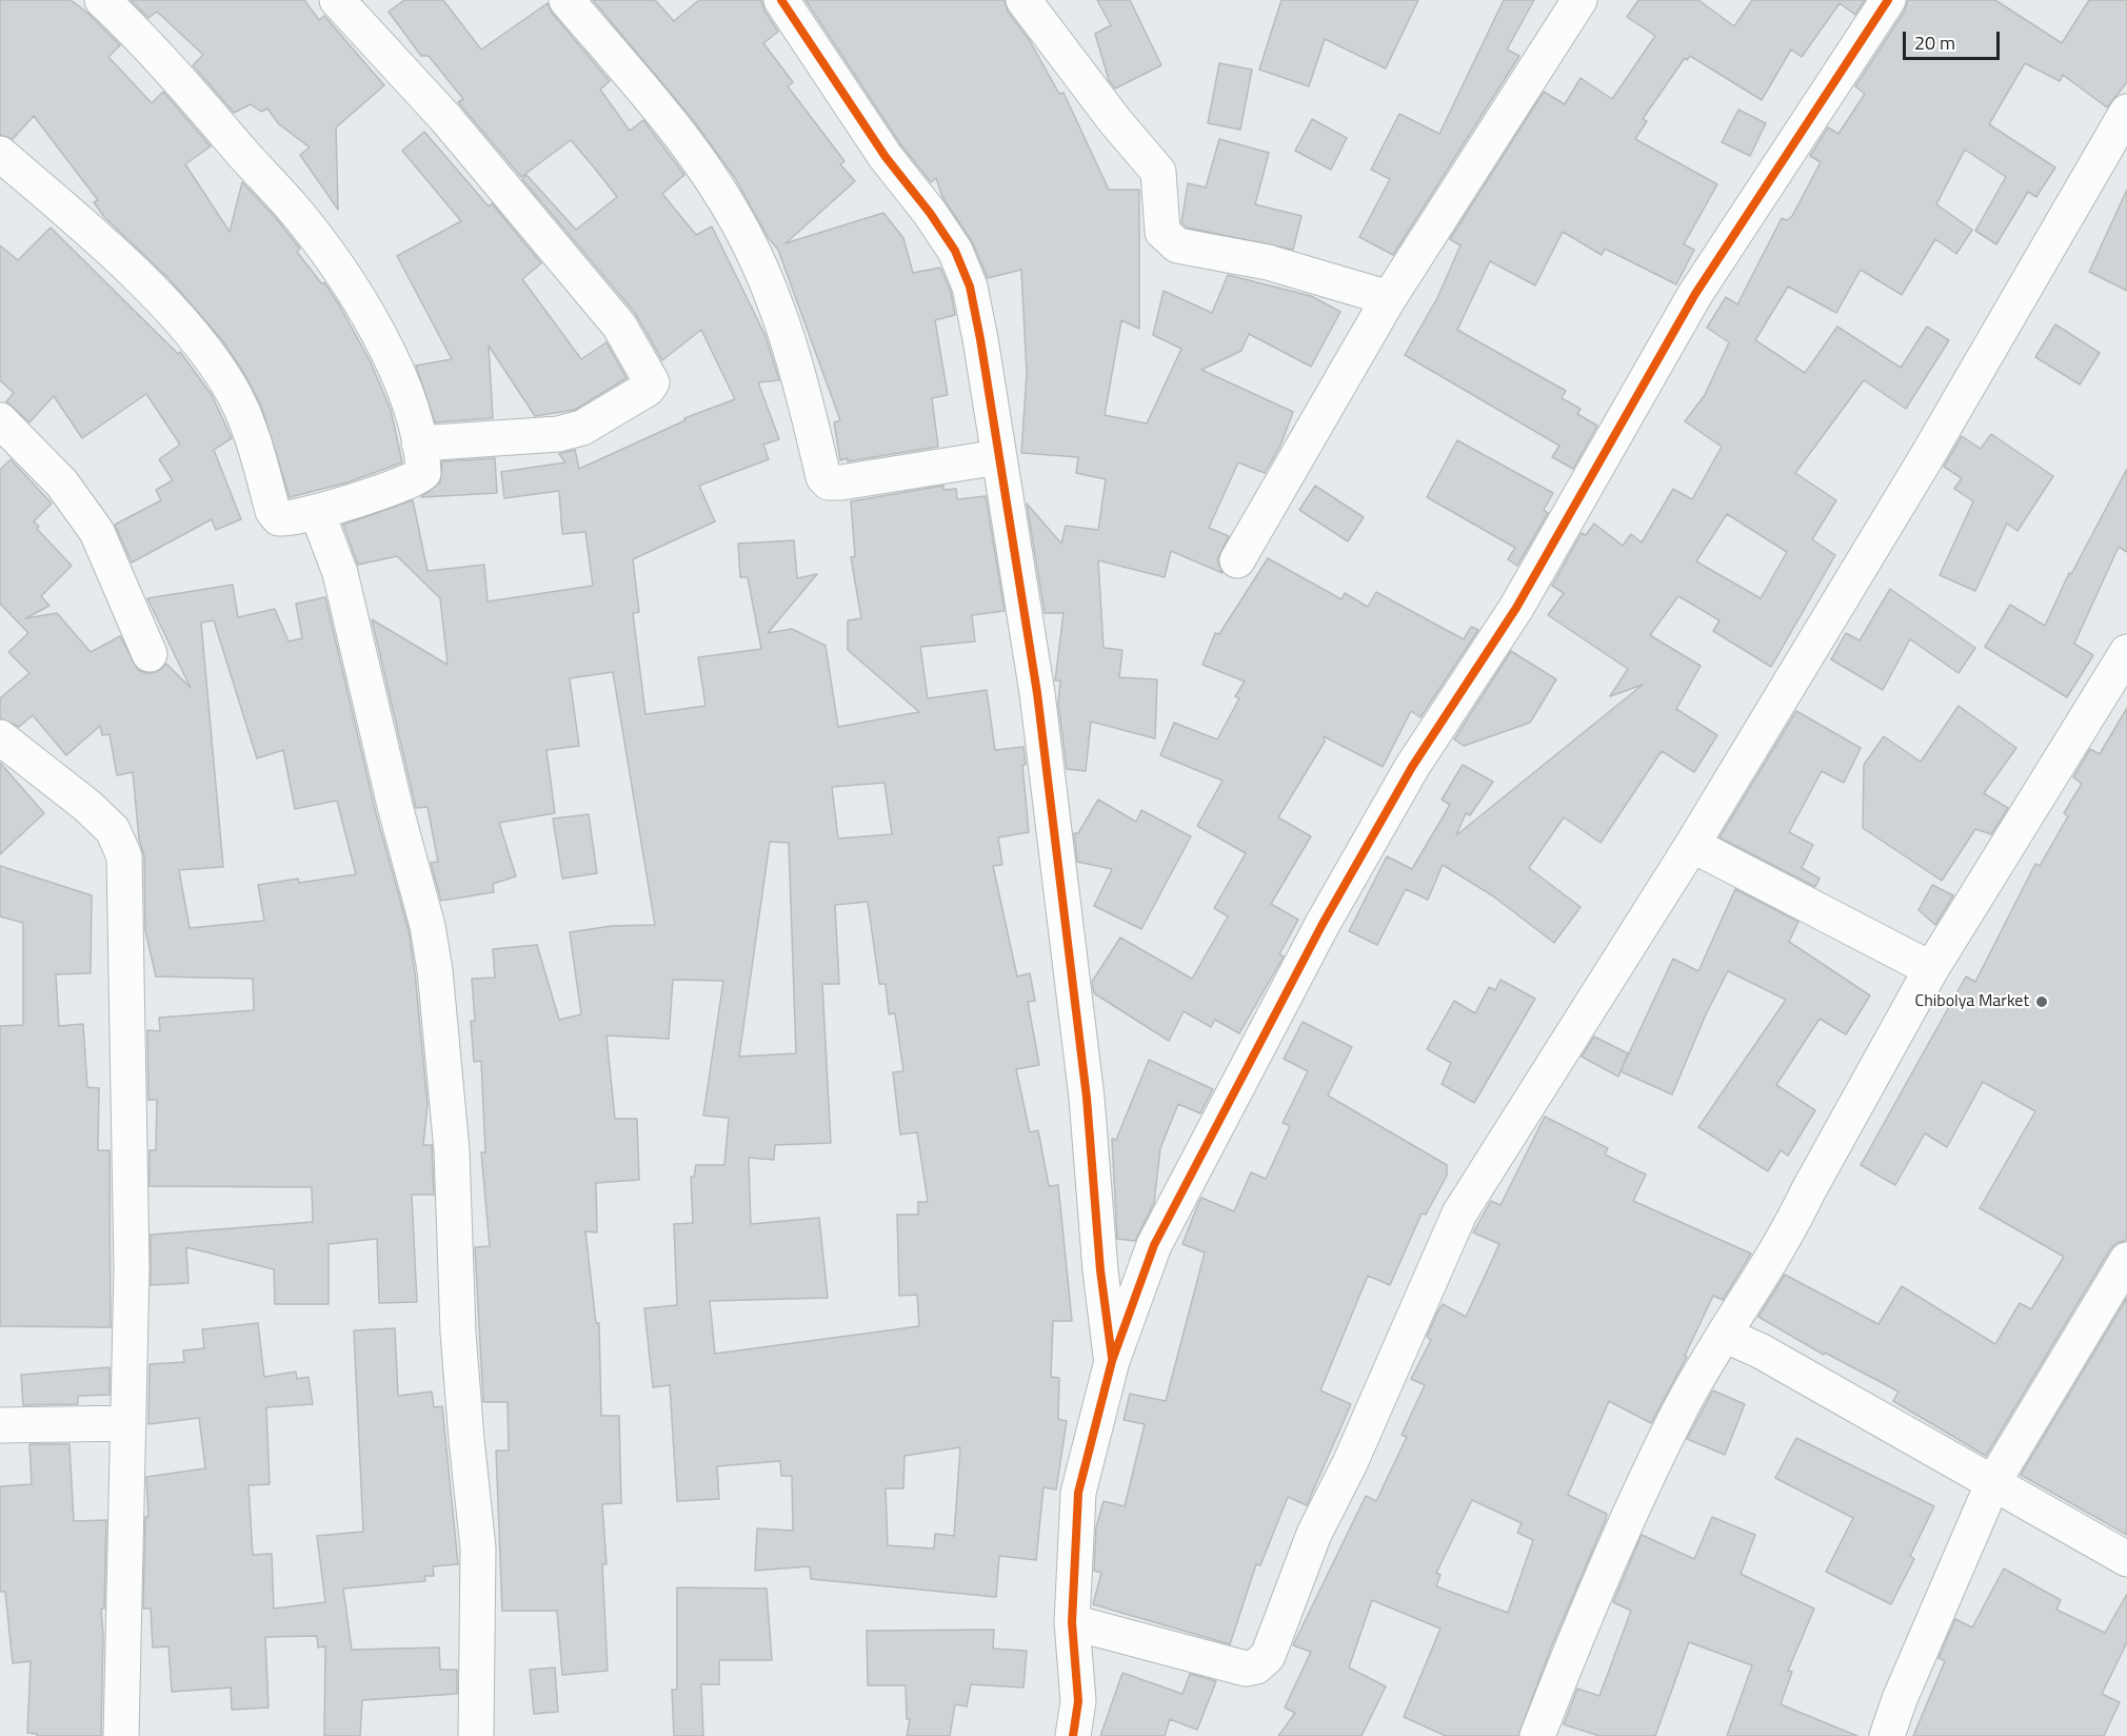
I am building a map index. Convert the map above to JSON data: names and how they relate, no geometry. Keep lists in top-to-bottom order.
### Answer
{
  "places": ["Chibolya Market"],
  "scale_bar": "20 m"
}
